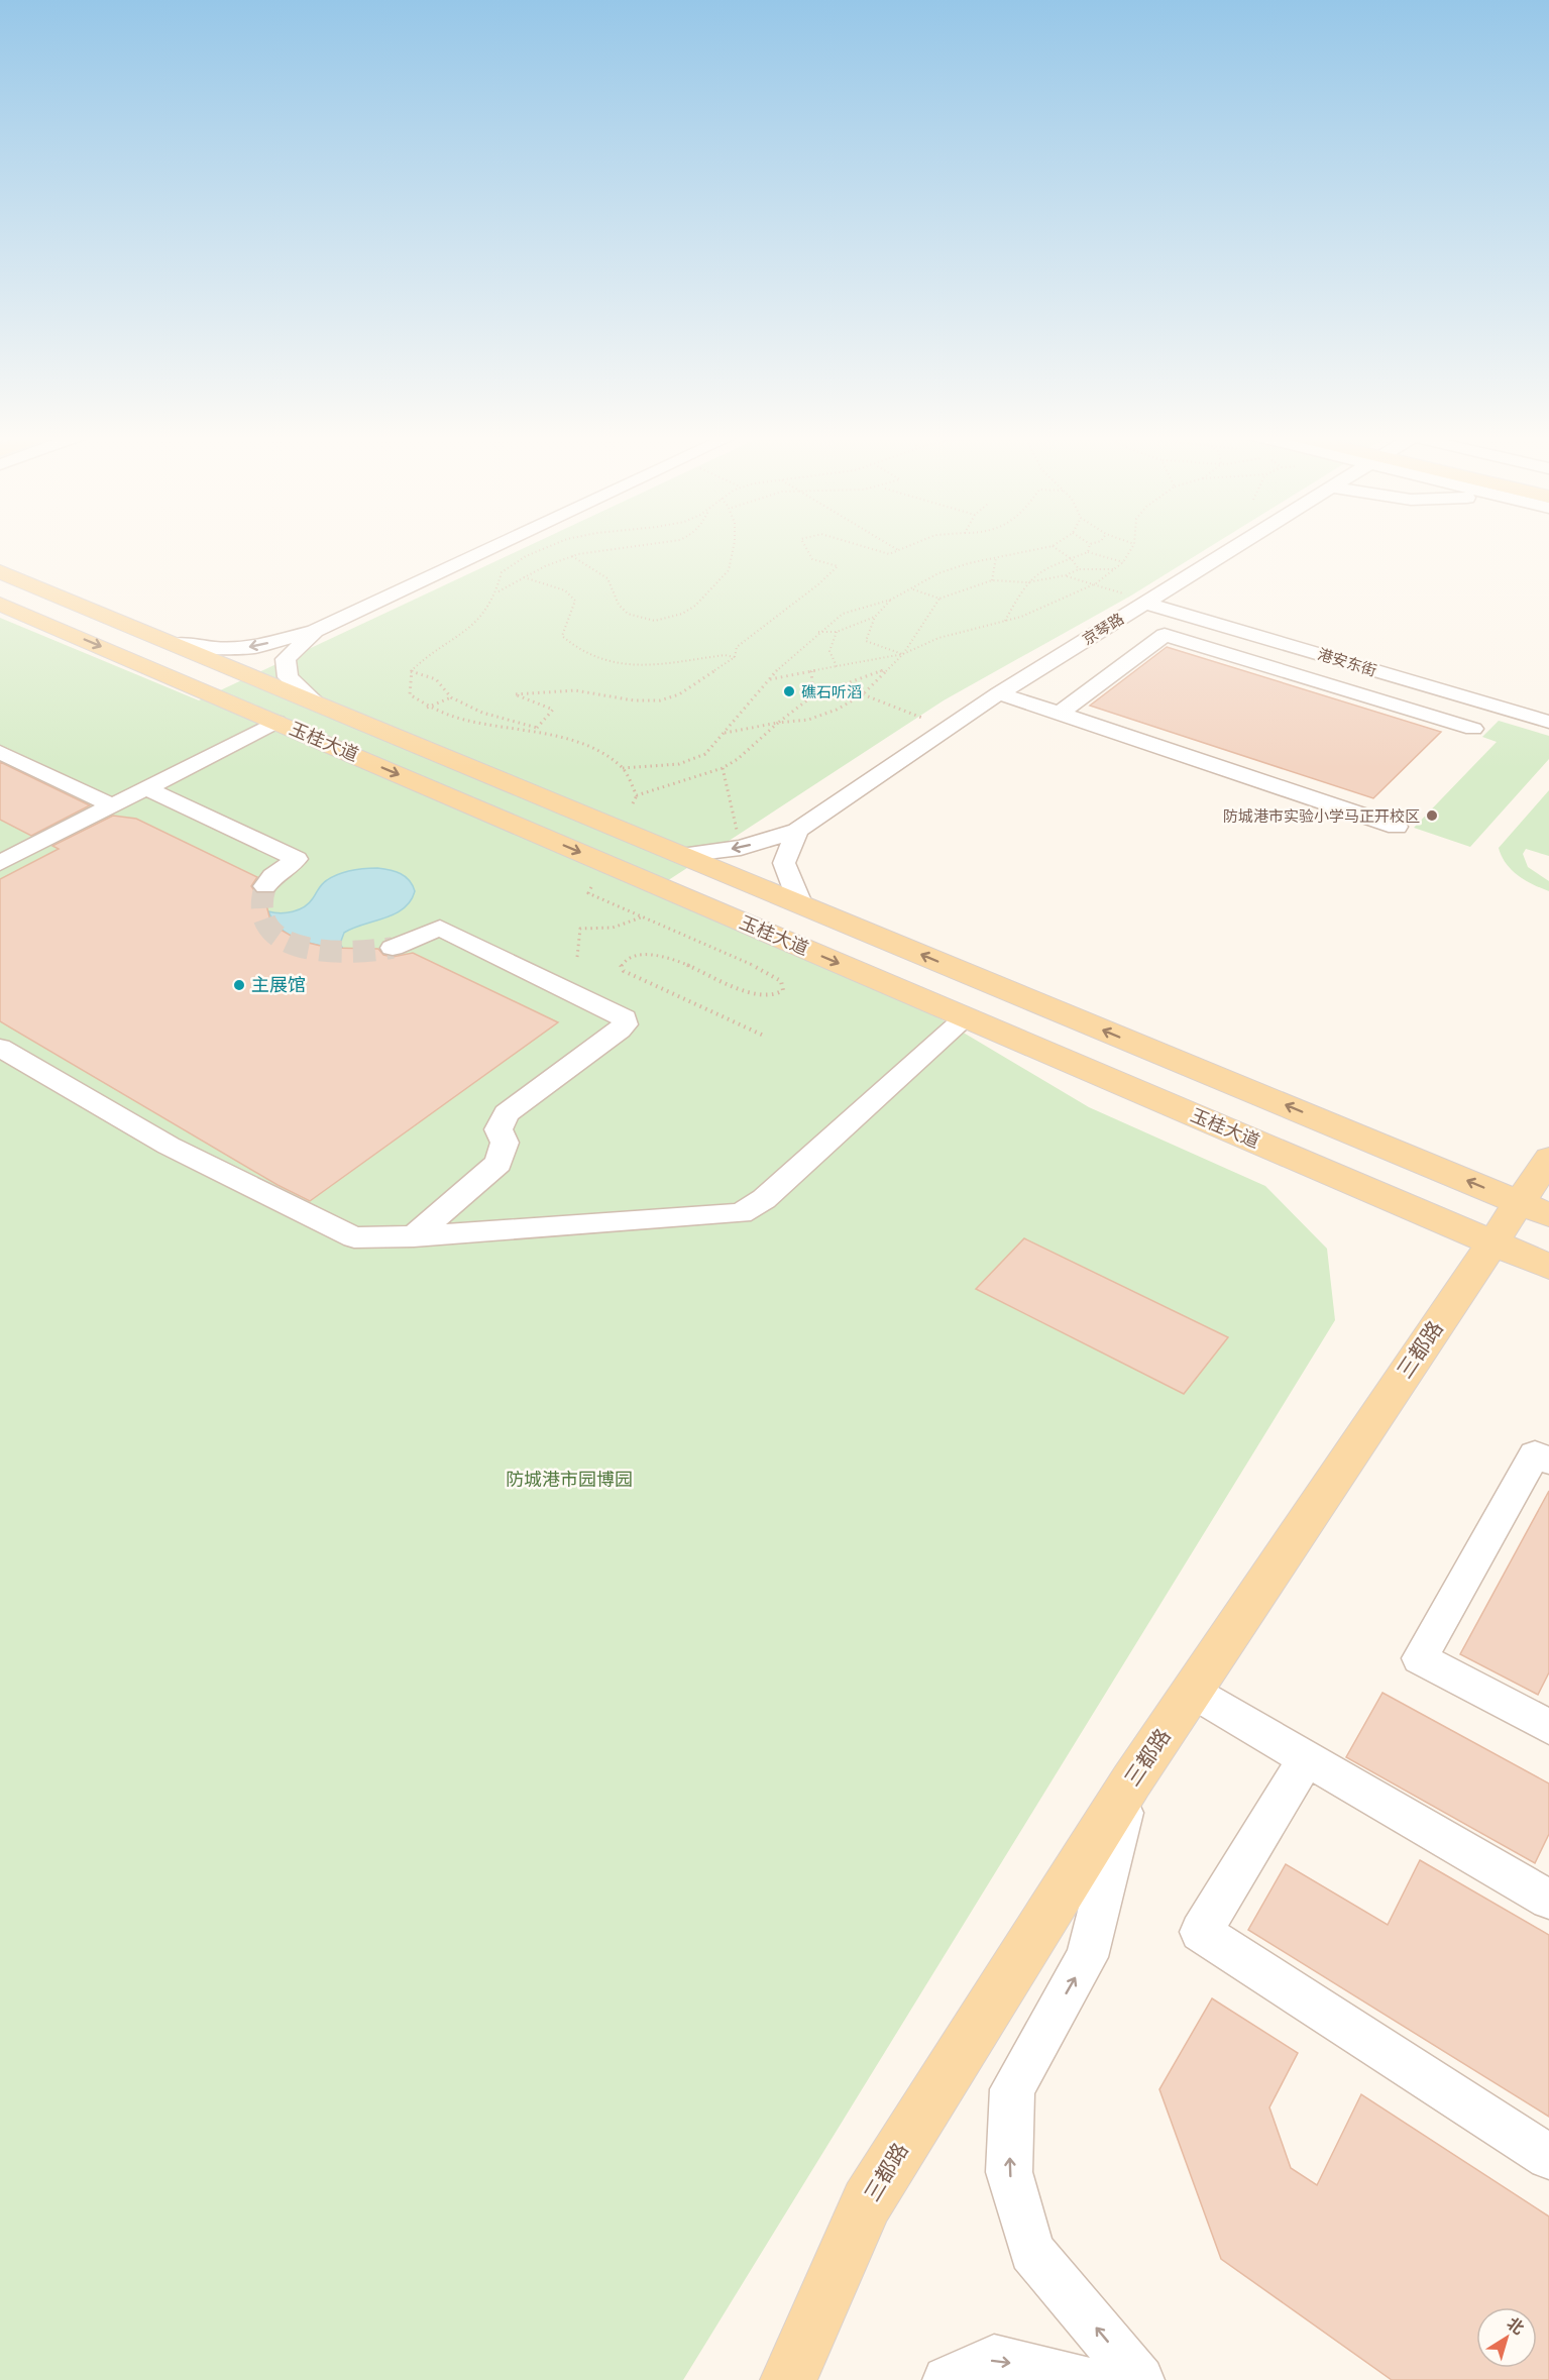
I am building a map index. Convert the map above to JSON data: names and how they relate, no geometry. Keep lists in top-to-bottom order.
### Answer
{
  "streets": {
    "main road": ["玉桂大道", "三都路"],
    "street": ["京琴路", "港安东街"]
  },
  "crossings": [
    ["京琴路", "港安东街"],
    ["京琴路", "玉桂大道"],
    ["玉桂大道", "三都路"]
  ],
  "parks": ["防城港市园博园"],
  "places": ["礁石听滔", "防城港市实验小学马正开校区", "主展馆"],
  "north": "top right"
}
